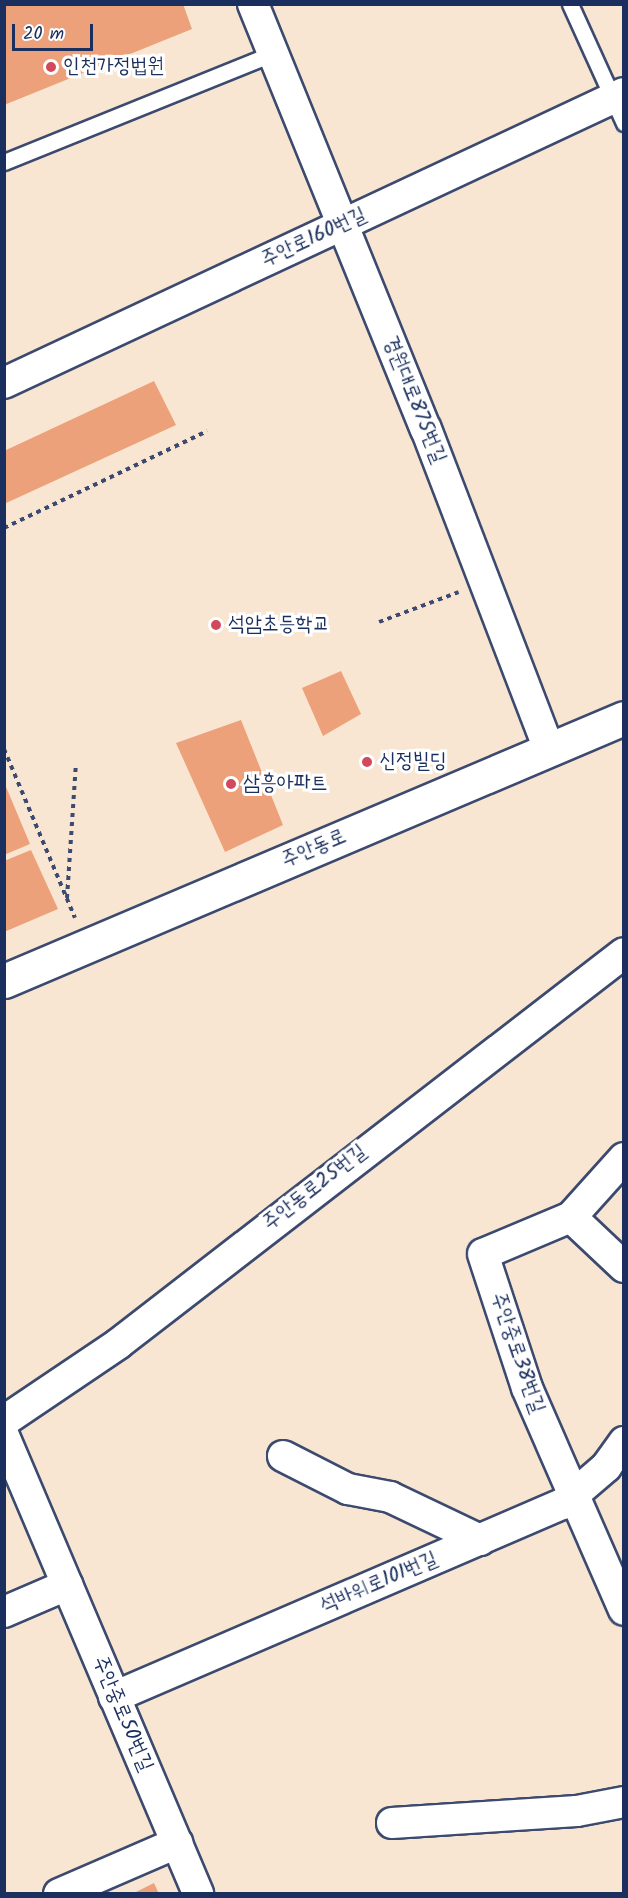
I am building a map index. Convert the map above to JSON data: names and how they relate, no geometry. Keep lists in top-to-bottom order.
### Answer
{
  "streets": {
    "street": [
      "주안로160번길",
      "경원대로875번길",
      "주안동로",
      "주안동로25번길",
      "주안중로38번길",
      "석바위로101번길",
      "주안중로50번길"
    ]
  },
  "crossings": [
    ["주안로160번길", "경원대로875번길"],
    ["경원대로875번길", "주안동로"],
    ["주안중로38번길", "석바위로101번길"],
    ["석바위로101번길", "주안중로50번길"]
  ],
  "places": [
    "인천가정법원",
    "석암초등학교",
    "신정빌딩",
    "삼흥아파트"
  ],
  "scale_bar": "20 m"
}
